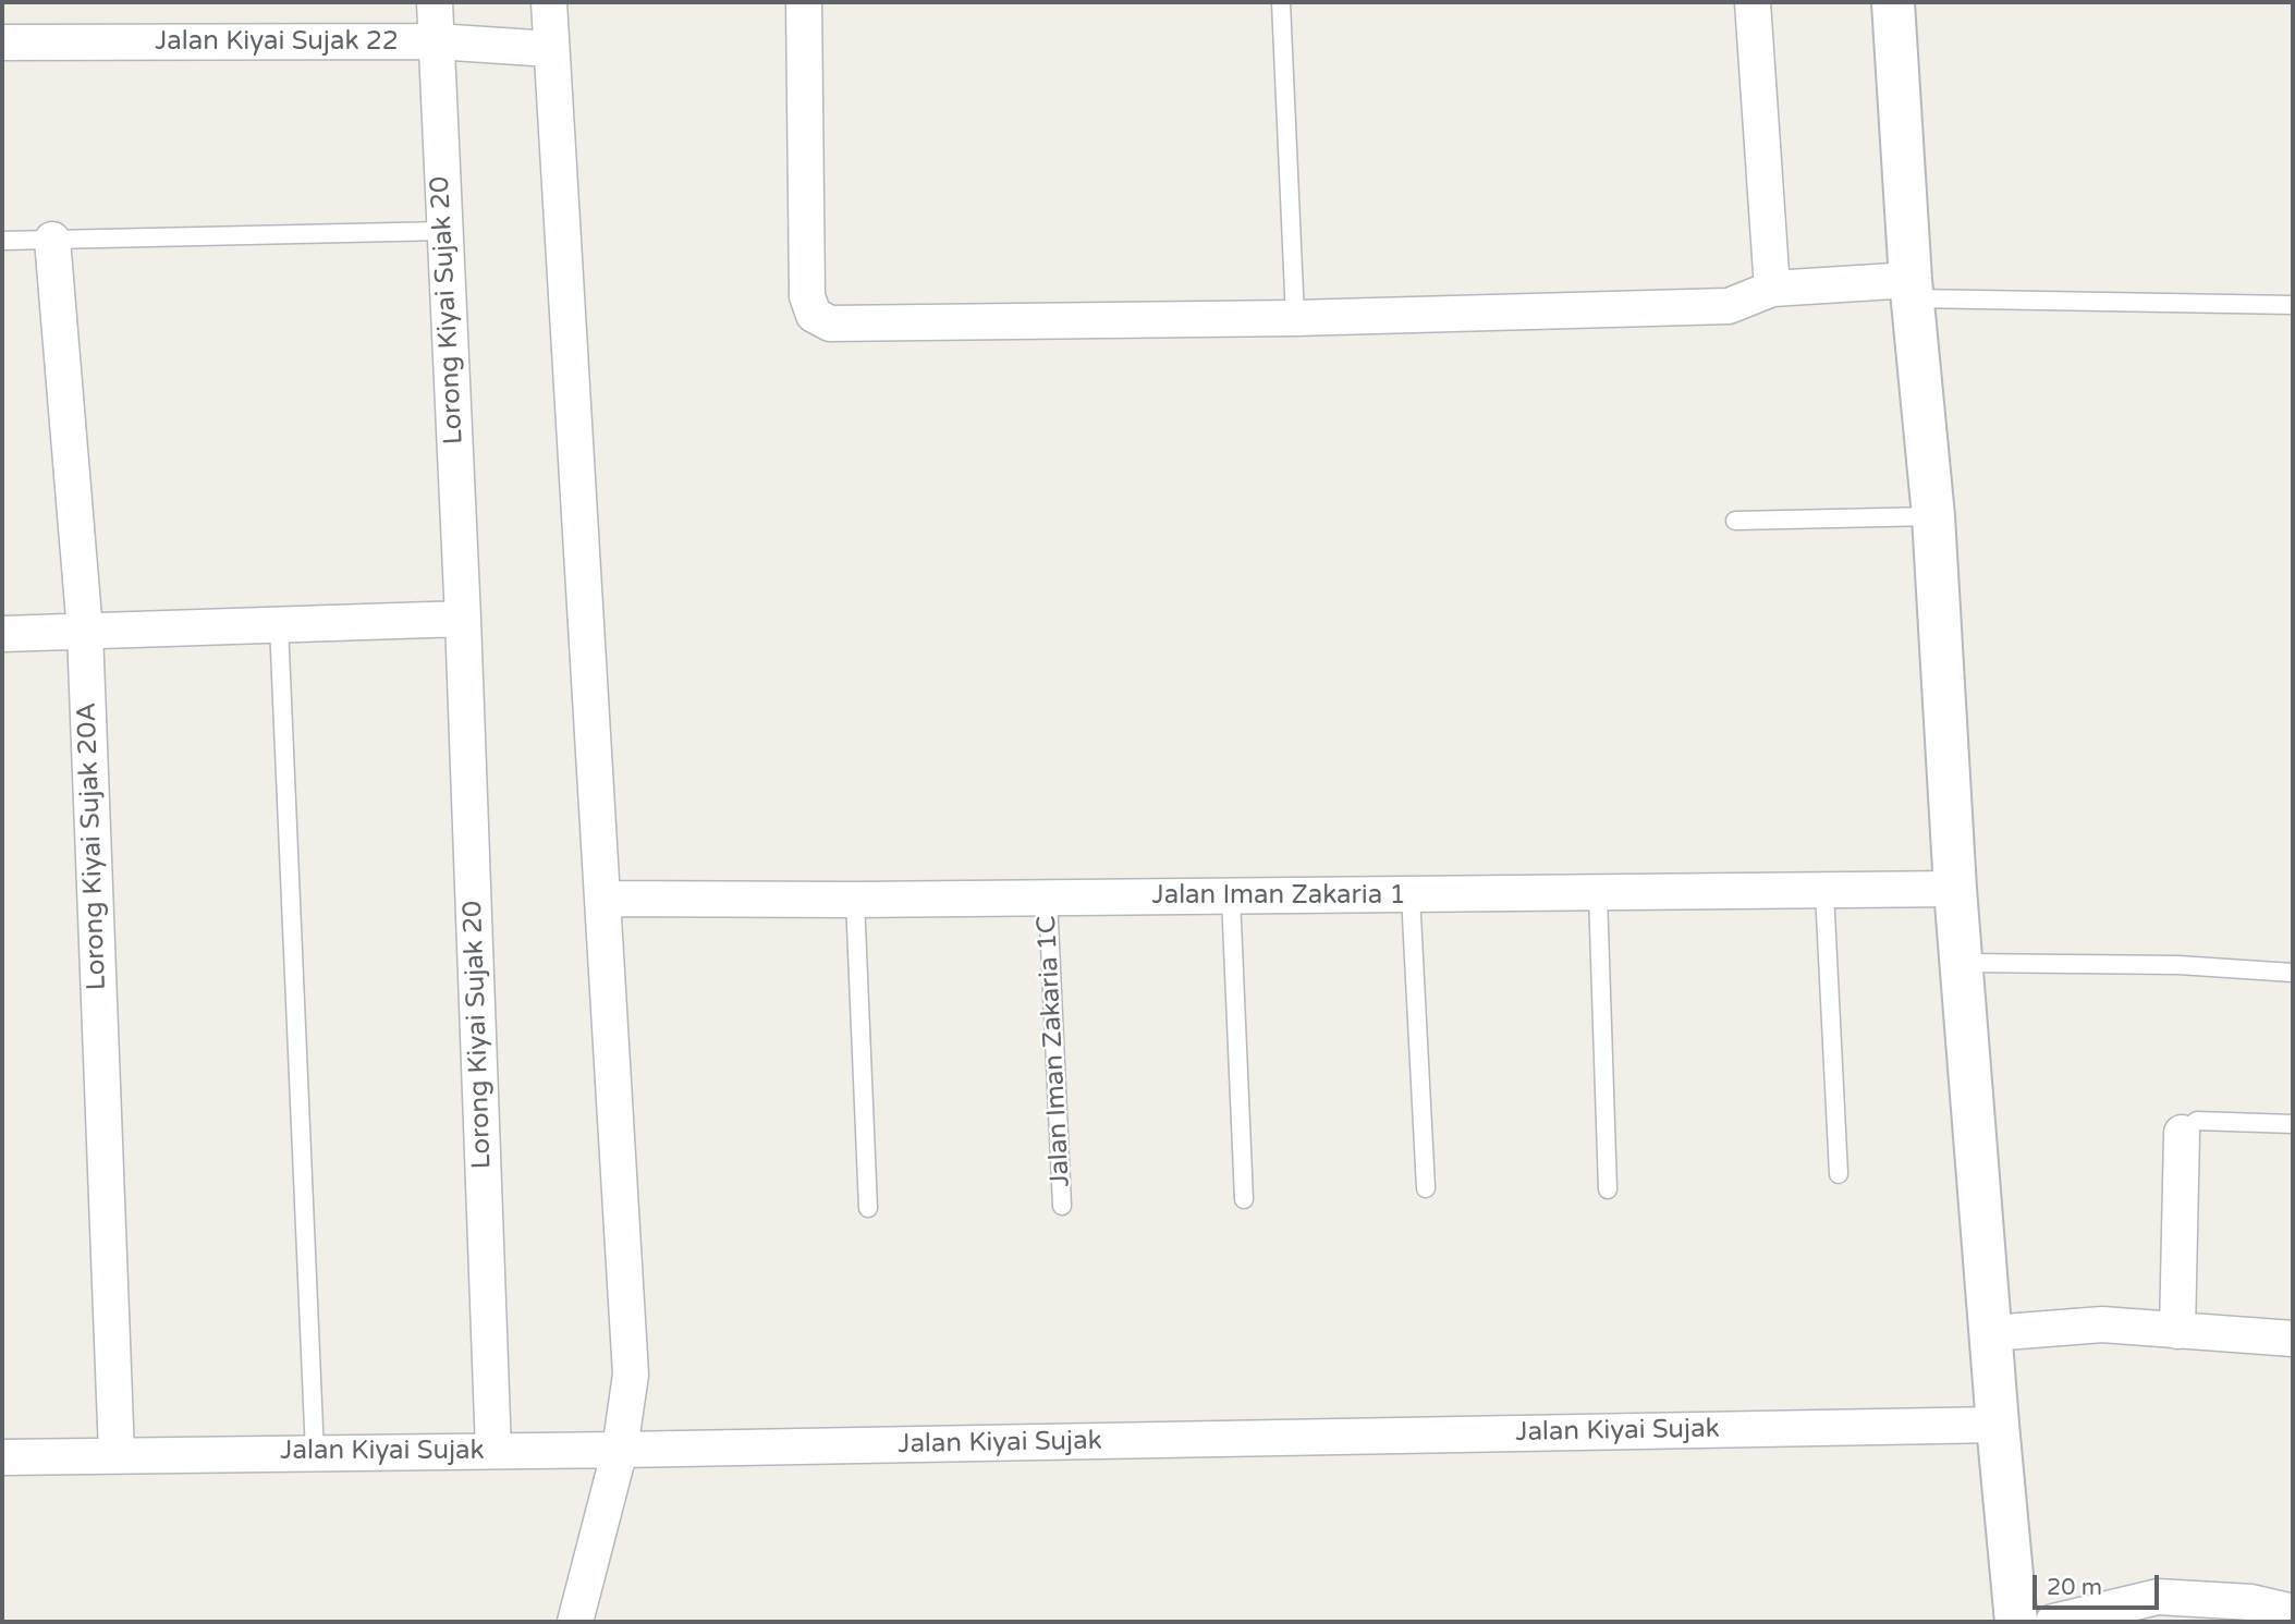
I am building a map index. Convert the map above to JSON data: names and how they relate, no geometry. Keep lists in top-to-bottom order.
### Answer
{
  "streets": {
    "street": [
      "Jalan Kiyai Sujak 22",
      "Lorong Kiyai Sujak 20",
      "Lorong Kiyai Sujak 20A",
      "Jalan Iman Zakaria 1",
      "Jalan Kiyai Sujak"
    ],
    "lane": ["Jalan Iman Zakaria 1C"]
  },
  "crossings": [
    ["Jalan Kiyai Sujak 22", "Lorong Kiyai Sujak 20"],
    ["Lorong Kiyai Sujak 20", "Jalan Kiyai Sujak"],
    ["Lorong Kiyai Sujak 20A", "Jalan Kiyai Sujak"],
    ["Jalan Iman Zakaria 1", "Jalan Iman Zakaria 1C"]
  ],
  "scale_bar": "20 m"
}
